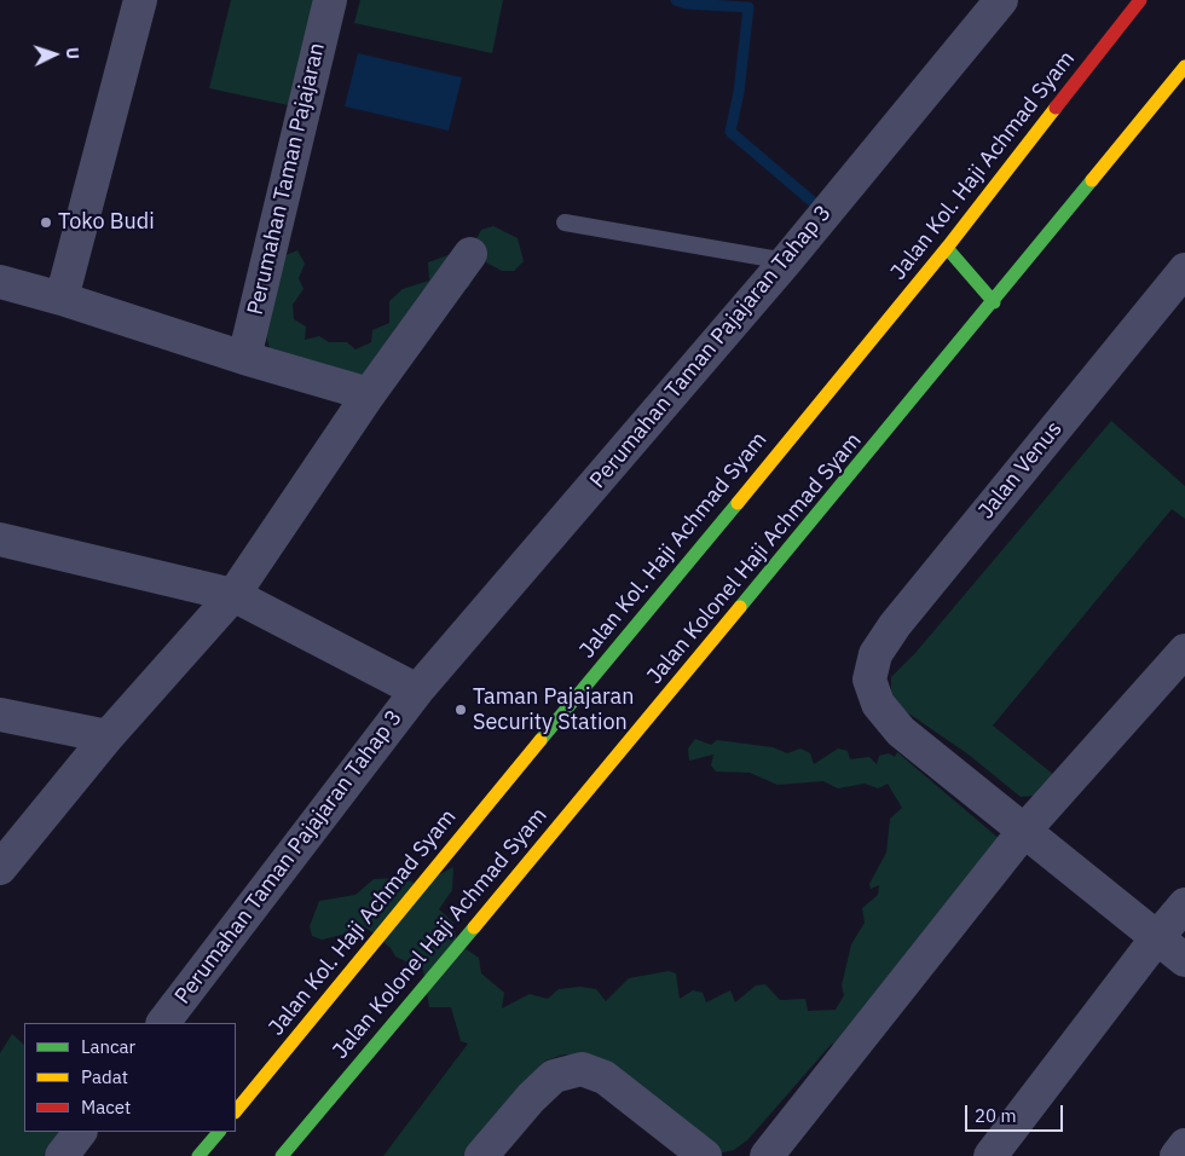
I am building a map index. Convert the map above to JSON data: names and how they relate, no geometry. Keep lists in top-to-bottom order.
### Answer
{
  "streets": {
    "main road": ["Jalan Kol. Haji Achmad Syam", "Jalan Kolonel Haji Achmad Syam"],
    "street": ["Perumahan Taman Pajajaran", "Perumahan Taman Pajajaran Tahap 3", "Jalan Venus"]
  },
  "places": ["Toko Budi", "Taman Pajajaran Security Station"],
  "legend": ["Lancar", "Padat", "Macet"],
  "scale_bar": "20 m",
  "north": "right"
}
